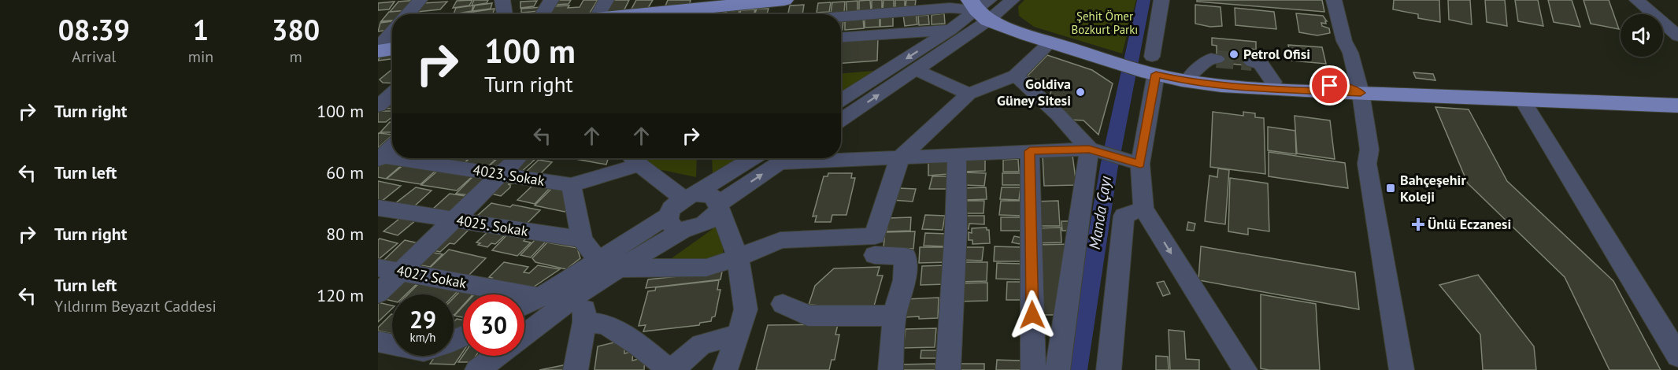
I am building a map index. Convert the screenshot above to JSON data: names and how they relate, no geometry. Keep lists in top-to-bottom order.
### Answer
{
  "streets": {
    "street": ["4023. Sokak", "4025. Sokak", "4027. Sokak"]
  },
  "water": ["Manda Çayı"],
  "parks": ["Şehit Ömer Bozkurt Parkı"],
  "places": {
    "other": ["Petrol Ofisi", "Goldiva Güney Sitesi"],
    "transit": ["Bahçeşehir Koleji"],
    "health": ["Ünlü Eczanesi"]
  },
  "page": {
    "eta": [
      "08:39",
      "Arrival",
      "1",
      "min",
      "380",
      "m"
    ],
    "turn": ["100 m", "Turn right"],
    "list": [
      {
        "name": "Turn right",
        "value": "100 m"
      },
      {
        "name": "Turn left",
        "value": "60 m"
      },
      {
        "name": "Turn right",
        "value": "80 m"
      },
      {
        "name": "Turn left",
        "note": "Yıldırım Beyazıt Caddesi",
        "value": "120 m"
      }
    ],
    "speed": "29 km/h",
    "limit": "30"
  }
}
